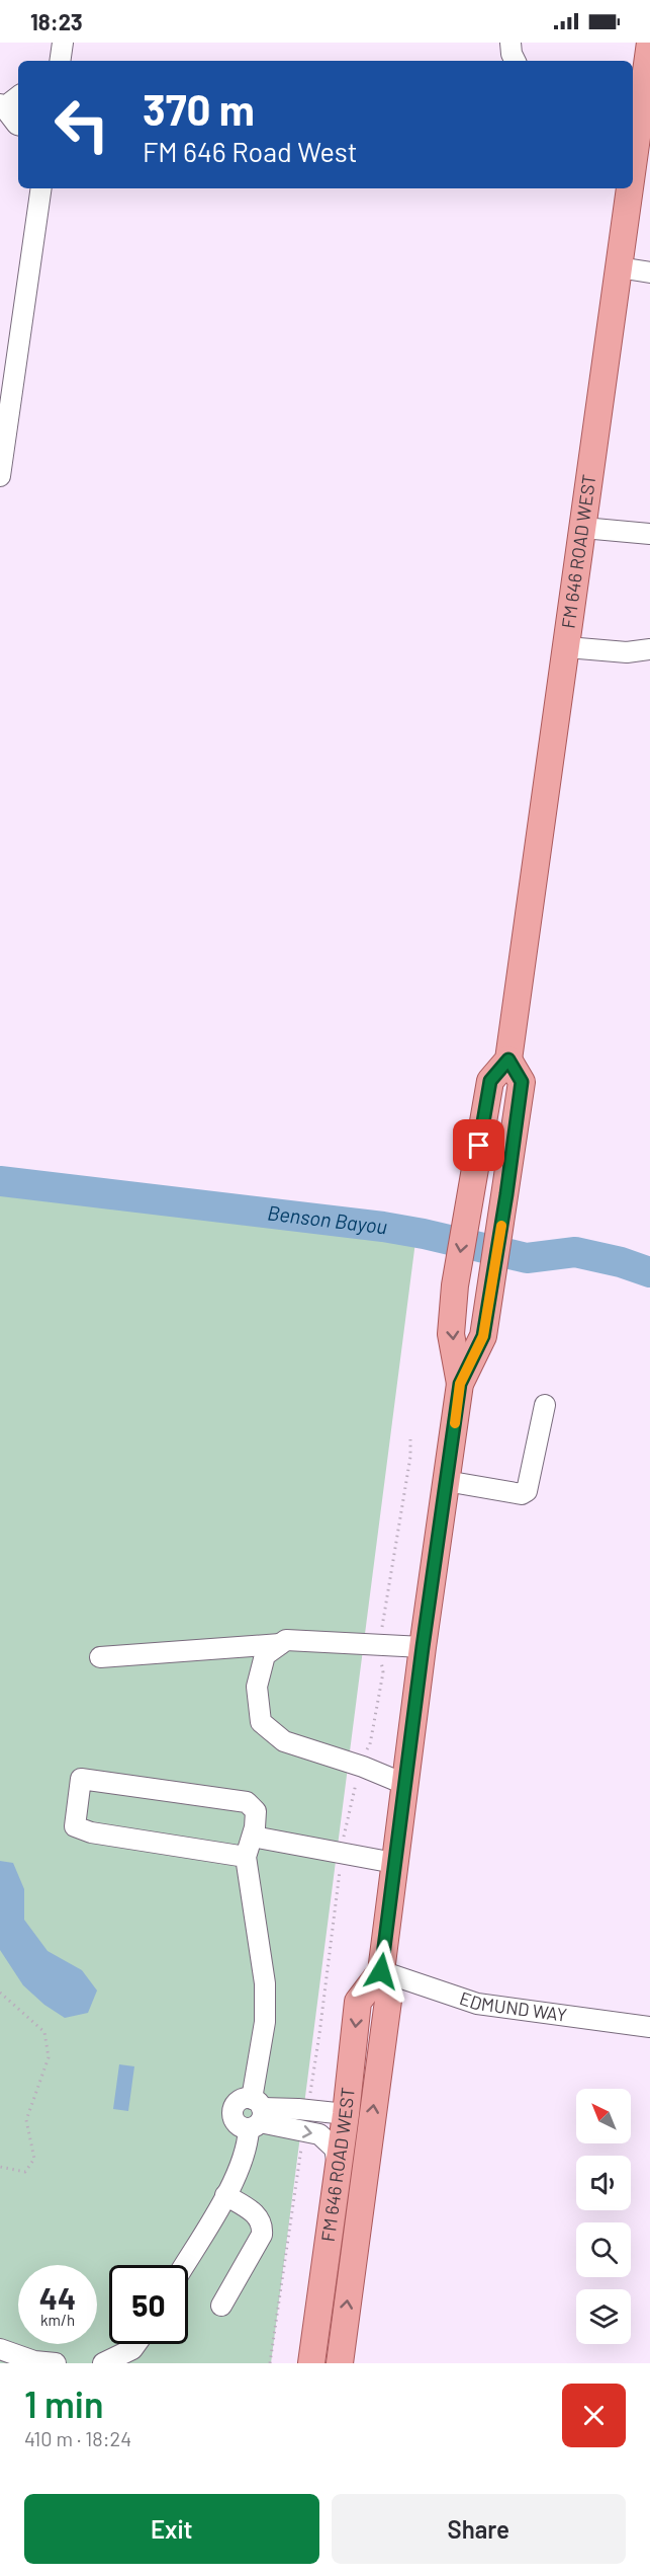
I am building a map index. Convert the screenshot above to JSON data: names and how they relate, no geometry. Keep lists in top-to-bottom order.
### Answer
{
  "streets": {
    "main road": ["FM 646 ROAD WEST"],
    "street": ["EDMUND WAY"]
  },
  "crossings": [
    ["FM 646 ROAD WEST", "EDMUND WAY"]
  ],
  "water": ["Benson Bayou"],
  "north": "top left",
  "page": {
    "status": "18:23",
    "turn": ["370 m", "FM 646 Road West"],
    "speed": "44 km/h",
    "limit": "50",
    "heading": ["1 min", "410 m · 18:24"],
    "buttons": ["Exit", "Share"]
  }
}
